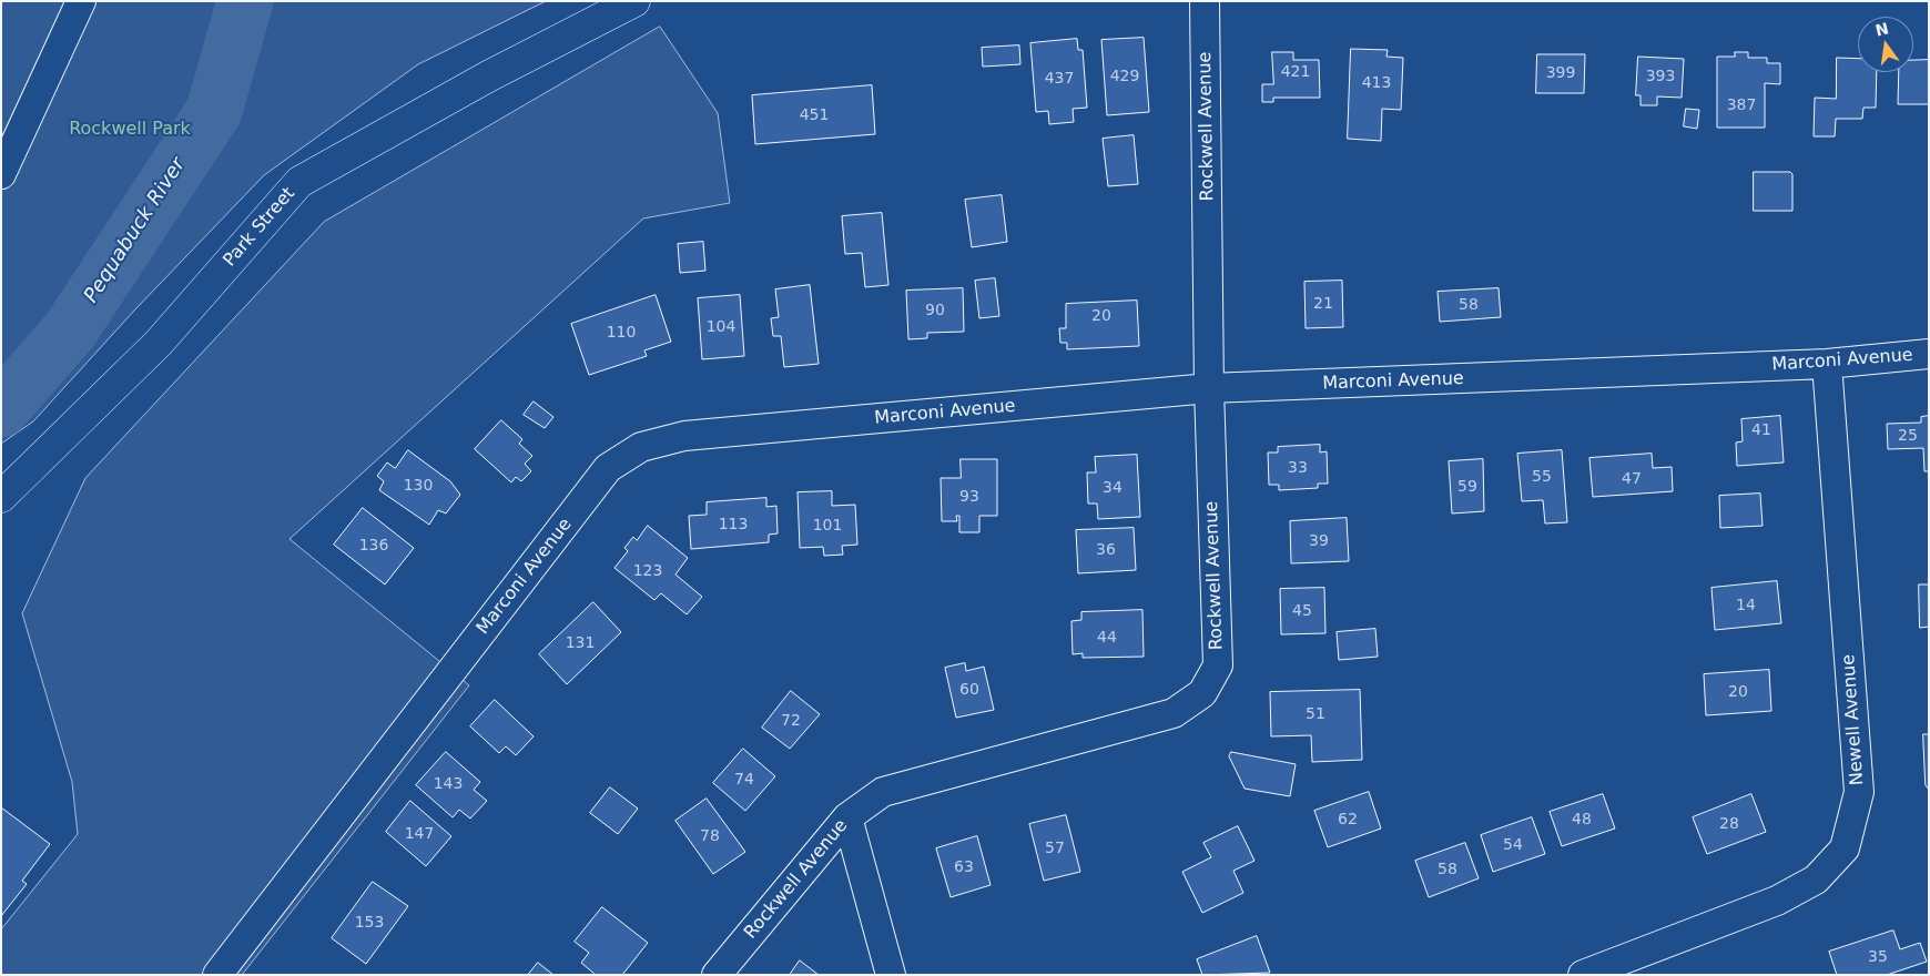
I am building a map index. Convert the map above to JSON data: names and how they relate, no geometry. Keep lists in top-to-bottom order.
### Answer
{
  "streets": {
    "highway": ["Park Street"],
    "street": ["Rockwell Avenue", "Marconi Avenue", "Newell Avenue"]
  },
  "crossings": [
    ["Rockwell Avenue", "Marconi Avenue"],
    ["Marconi Avenue", "Newell Avenue"]
  ],
  "water": ["Pequabuck River"],
  "parks": ["Rockwell Park"],
  "house_numbers": [
    "421",
    "399",
    "429",
    "393",
    "437",
    "413",
    "387",
    "451",
    "21",
    "58",
    "90",
    "20",
    "104",
    "110",
    "41",
    "25",
    "33",
    "55",
    "47",
    "130",
    "59",
    "34",
    "93",
    "113",
    "101",
    "39",
    "136",
    "36",
    "123",
    "14",
    "45",
    "44",
    "131",
    "60",
    "20",
    "51",
    "72",
    "74",
    "143",
    "62",
    "48",
    "28",
    "147",
    "78",
    "54",
    "57",
    "63",
    "58",
    "153",
    "35"
  ],
  "north": "top"
}
